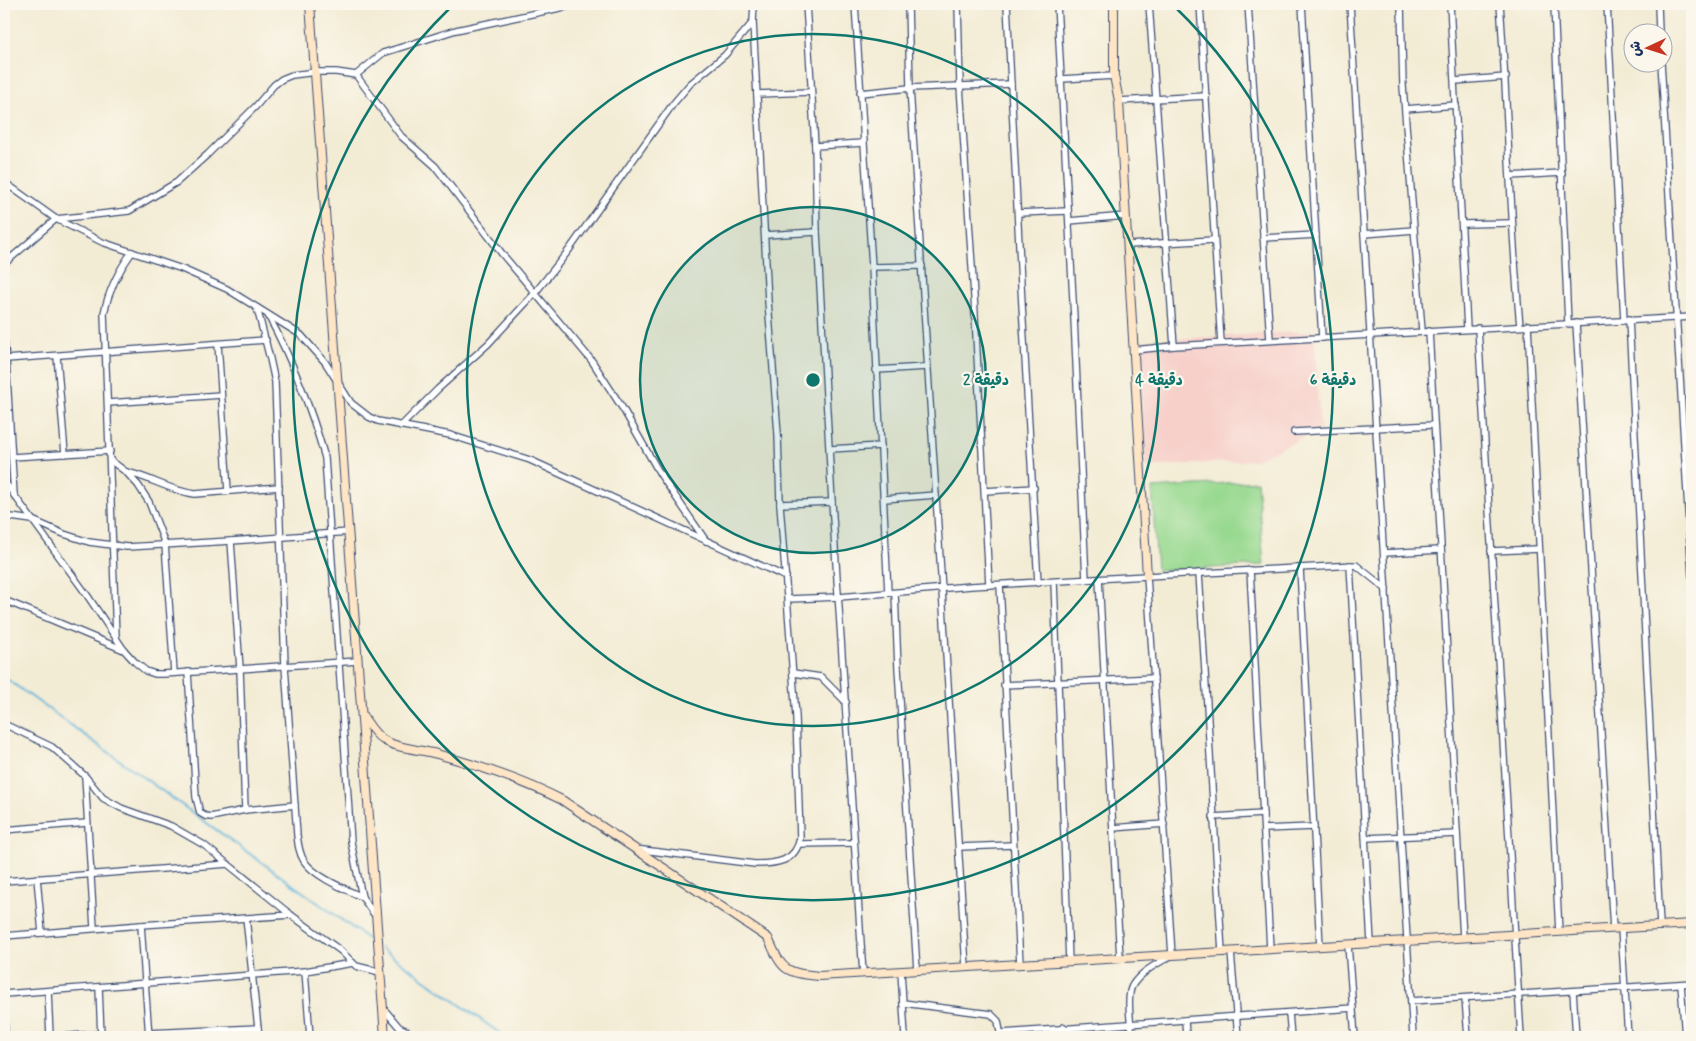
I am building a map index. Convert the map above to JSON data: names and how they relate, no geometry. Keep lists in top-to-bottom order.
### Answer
{
  "north": "left",
  "rings": ["2 دقيقة", "4 دقيقة", "6 دقيقة"]
}
